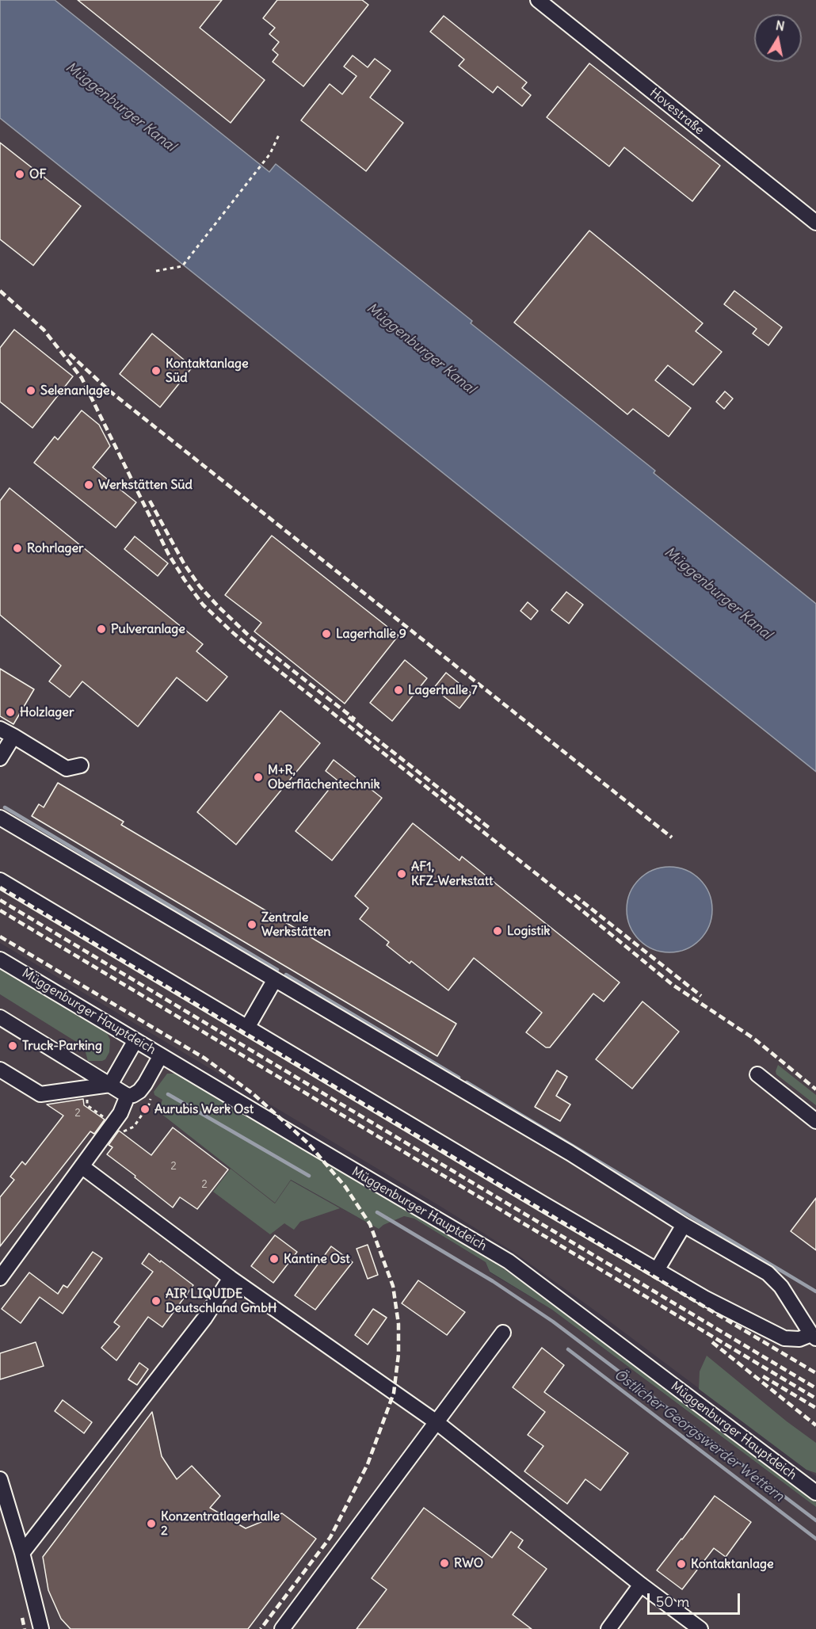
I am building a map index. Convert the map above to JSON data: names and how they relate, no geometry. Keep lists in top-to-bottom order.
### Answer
{
  "streets": {
    "street": ["Hovestraße", "Müggenburger Hauptdeich"]
  },
  "water": ["Müggenburger Kanal", "Östlicher Georgswerder Wettern"],
  "places": [
    "OF",
    "Kontaktanlage Süd",
    "Selenanlage",
    "Werkstätten Süd",
    "Rohrlager",
    "Pulveranlage",
    "Lagerhalle 9",
    "Lagerhalle 7",
    "Holzlager",
    "M+R, Oberflächentechnik",
    "AF1, KFZ-Werkstatt",
    "Zentrale Werkstätten",
    "Logistik",
    "Truck-Parking",
    "Aurubis Werk Ost",
    "Kantine Ost",
    "AIR LIQUIDE Deutschland GmbH",
    "Konzentratlagerhalle 2",
    "RWO",
    "Kontaktanlage"
  ],
  "house_numbers": ["2", "2", "2"],
  "scale_bar": "50 m",
  "north": "top"
}
